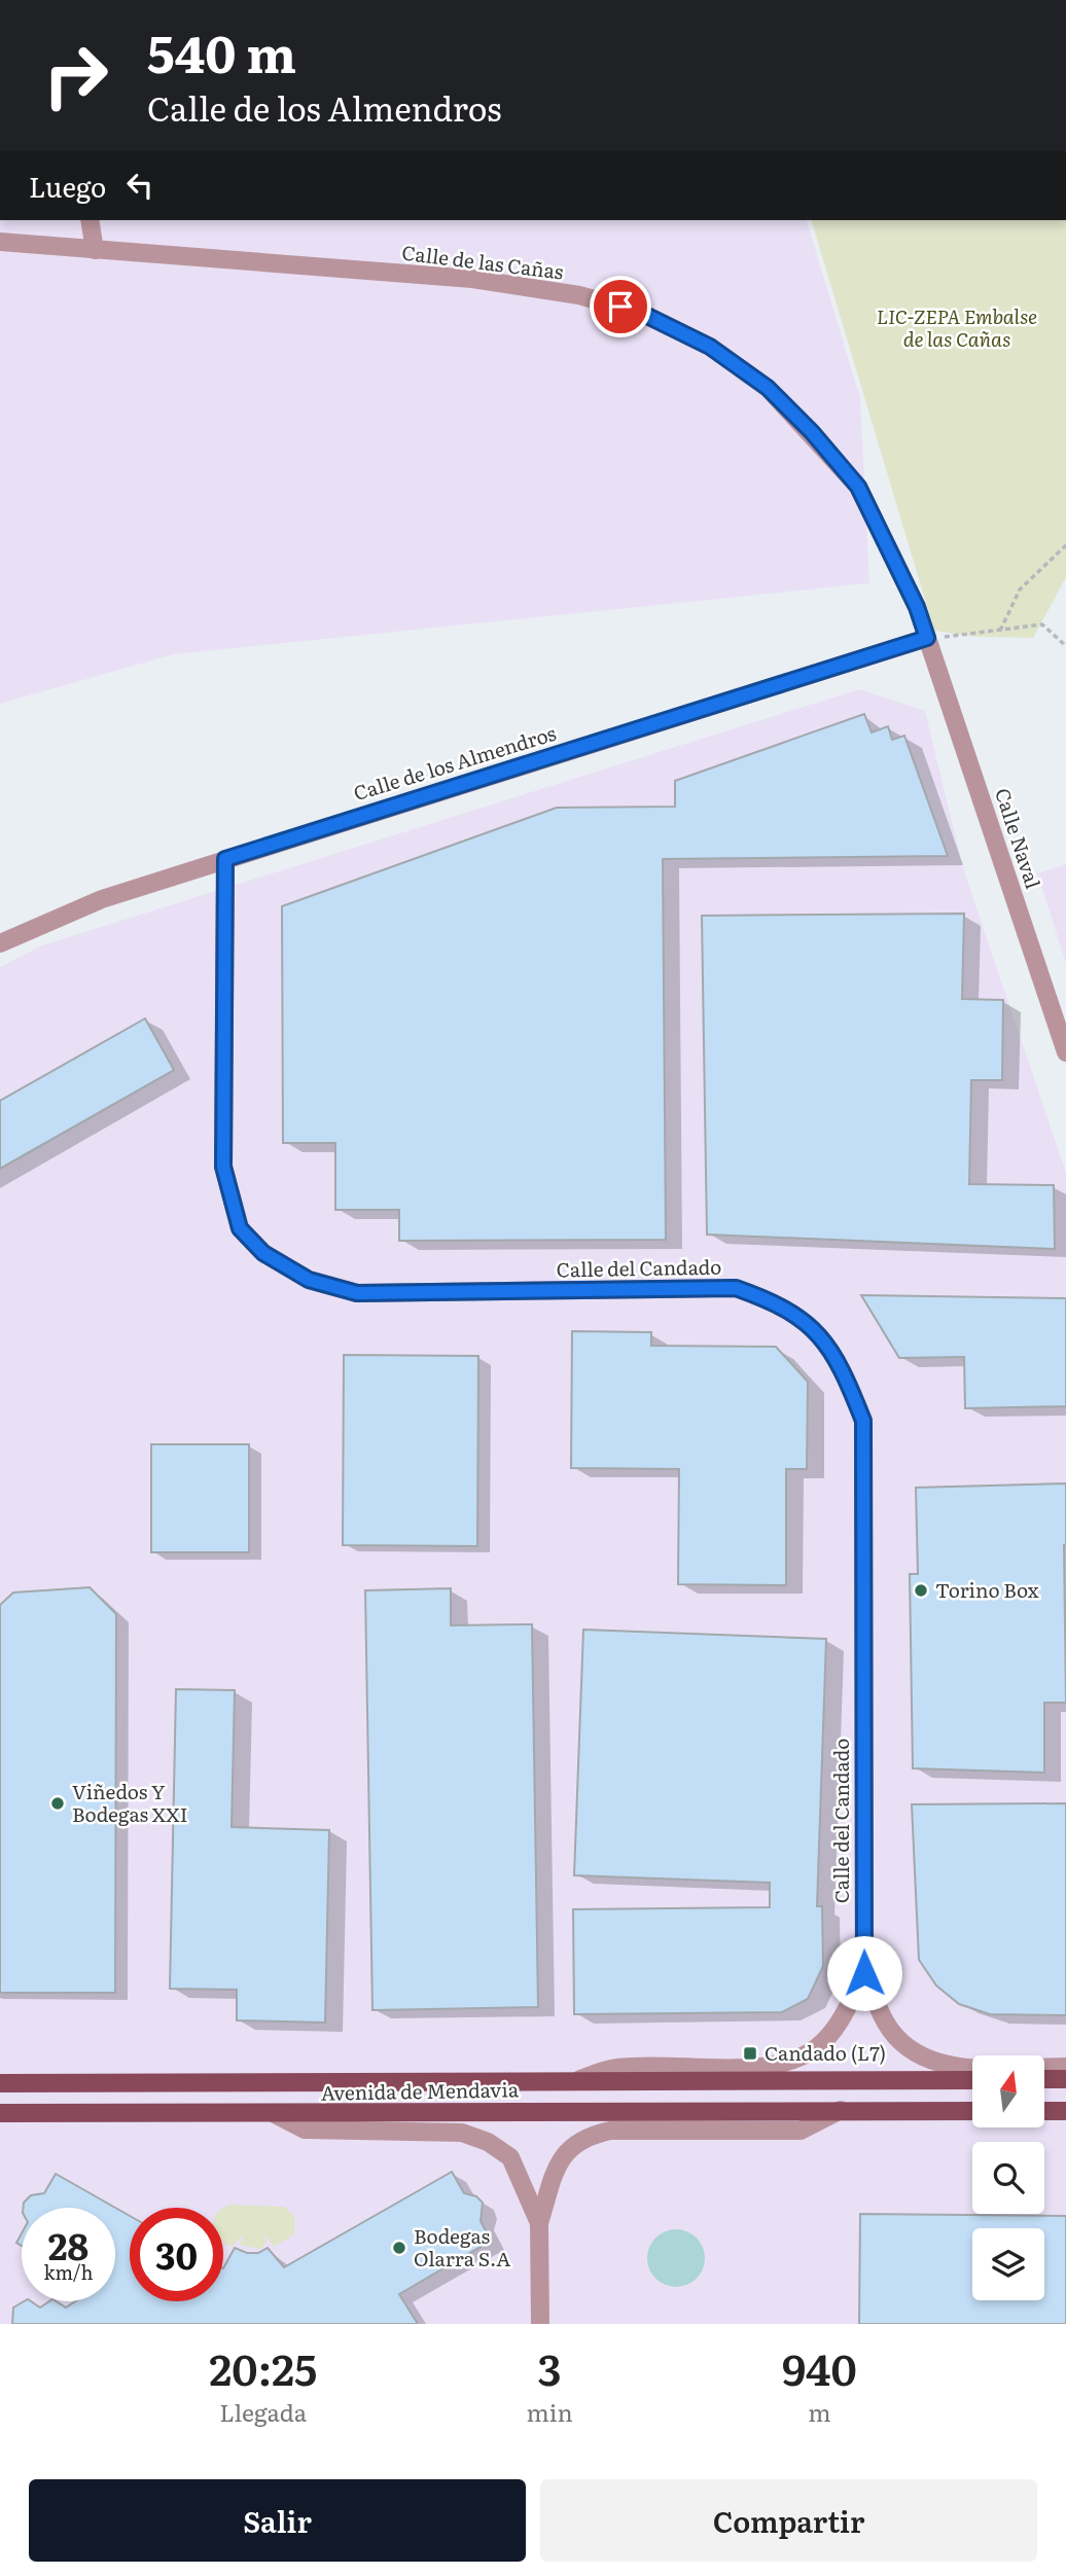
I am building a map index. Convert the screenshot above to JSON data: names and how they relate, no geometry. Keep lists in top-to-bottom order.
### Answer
{
  "streets": {
    "main road": ["Avenida de Mendavia"],
    "street": [
      "Calle de las Cañas",
      "Calle de los Almendros",
      "Calle Naval",
      "Calle del Candado"
    ]
  },
  "crossings": [
    ["Calle de las Cañas", "Calle de los Almendros"],
    ["Calle de las Cañas", "Calle Naval"],
    ["Calle de los Almendros", "Calle Naval"],
    ["Calle de los Almendros", "Calle del Candado"],
    ["Calle del Candado", "Avenida de Mendavia"]
  ],
  "parks": ["LIC-ZEPA Embalse de las Cañas"],
  "places": {
    "other": ["Torino Box", "Viñedos Y Bodegas XXI", "Bodegas Olarra S.A"],
    "transit": ["Candado (L7)"]
  },
  "north": "top",
  "page": {
    "turn": ["540 m", "Calle de los Almendros"],
    "then": "Luego",
    "speed": "28 km/h",
    "limit": "30",
    "eta": [
      "20:25",
      "Llegada",
      "3",
      "min",
      "940",
      "m"
    ],
    "buttons": ["Salir", "Compartir"]
  }
}
